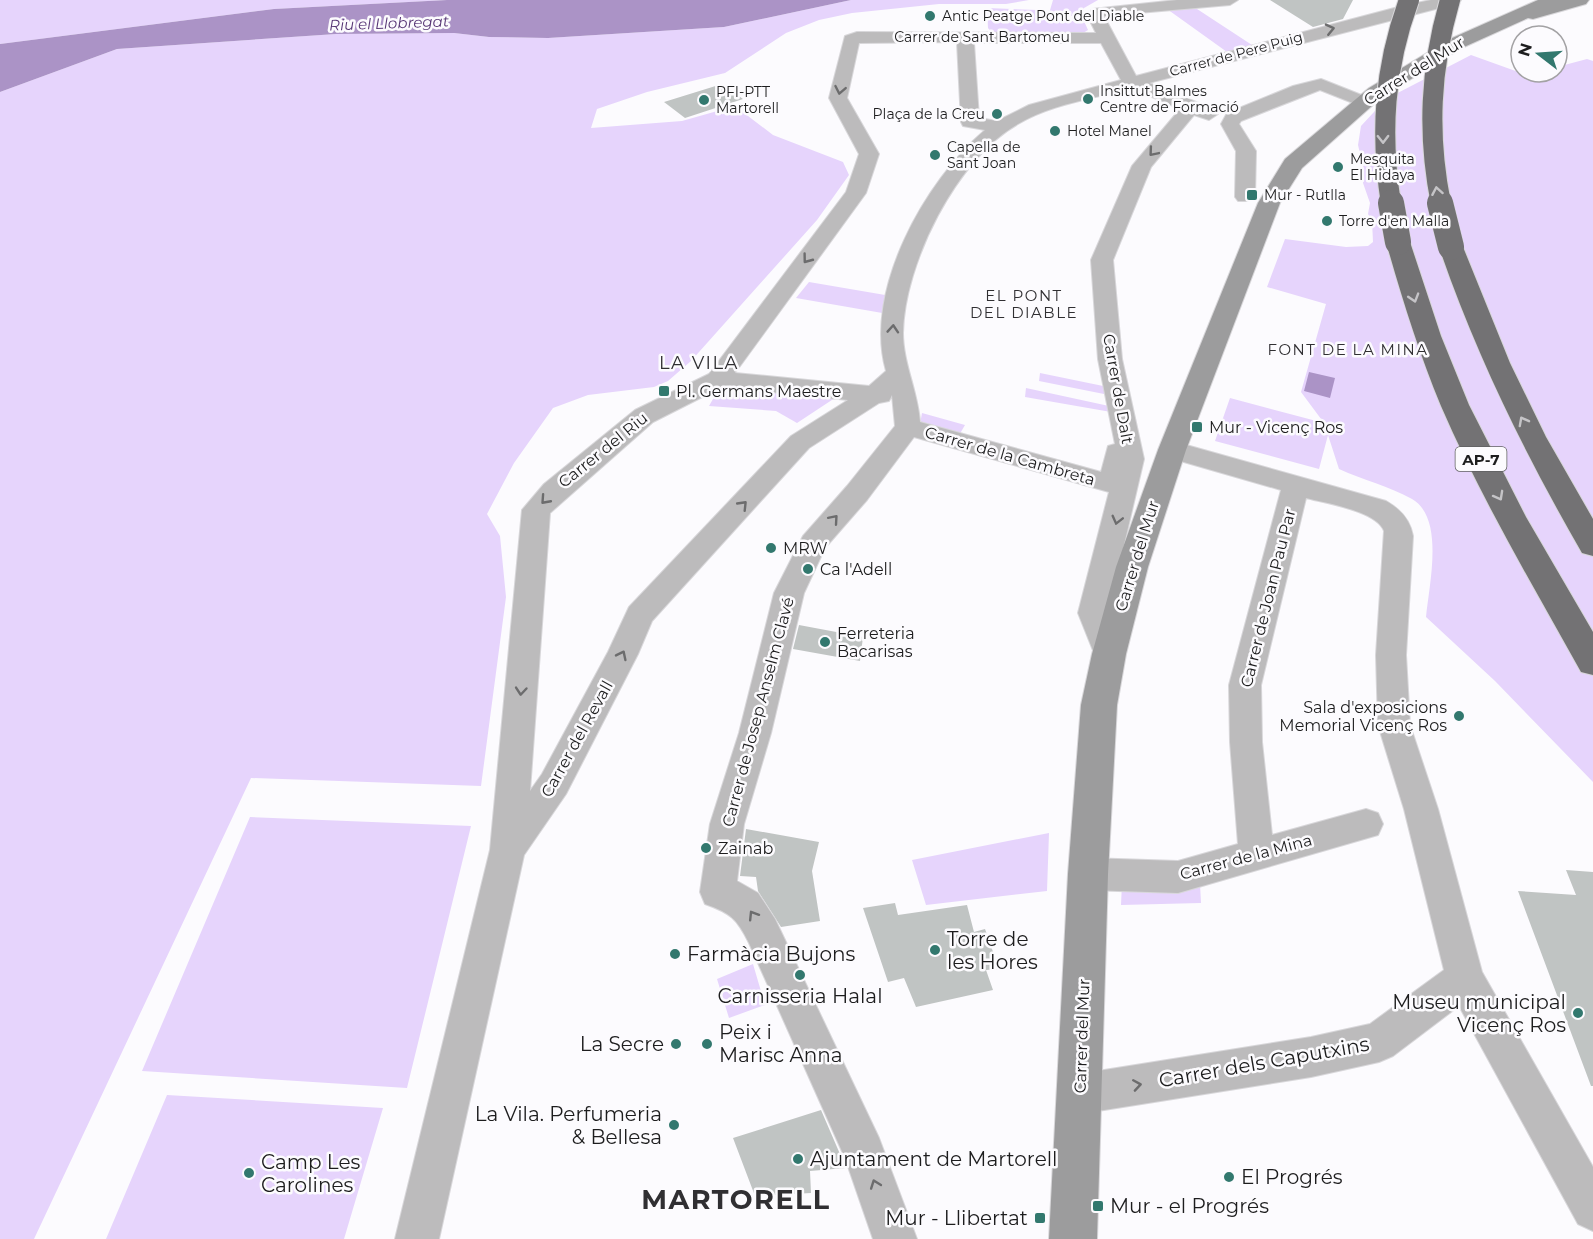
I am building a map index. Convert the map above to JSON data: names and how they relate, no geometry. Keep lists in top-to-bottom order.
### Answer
{
  "streets": {
    "highway": ["AP-7"],
    "main road": ["Carrer del Mur"],
    "street": [
      "Carrer de Sant Bartomeu",
      "Carrer de Pere Puig",
      "Carrer de Dalt",
      "Carrer del Riu",
      "Carrer de la Cambreta",
      "Carrer de Joan Pau Par",
      "Carrer de Josep Anselm Clavé",
      "Carrer del Revall",
      "Carrer de la Mina",
      "Carrer dels Caputxins"
    ]
  },
  "crossings": [
    ["Carrer de Sant Bartomeu", "Carrer del Riu"],
    ["Carrer de Pere Puig", "Carrer de la Cambreta"],
    ["Carrer de Pere Puig", "Carrer de Josep Anselm Clavé"],
    ["Carrer de Pere Puig", "Carrer del Revall"],
    ["Carrer del Mur", "Carrer de Dalt"],
    ["Carrer del Mur", "Carrer de la Mina"],
    ["Carrer del Mur", "Carrer dels Caputxins"],
    ["Carrer de Dalt", "Carrer de la Cambreta"],
    ["Carrer del Riu", "Carrer del Revall"],
    ["Carrer de la Cambreta", "Carrer de Josep Anselm Clavé"],
    ["Carrer de Joan Pau Par", "Carrer de la Mina"]
  ],
  "one_way": [
    "Carrer de Pere Puig",
    "Carrer de Dalt",
    "Carrer del Riu",
    "Carrer de Josep Anselm Clavé",
    "Carrer del Revall",
    "Carrer dels Caputxins"
  ],
  "districts": [
    "EL PONT DEL DIABLE",
    "FONT DE LA MINA",
    "LA VILA",
    "MARTORELL"
  ],
  "water": ["Riu el Llobregat"],
  "places": {
    "other": [
      "Antic Peatge Pont del Diable",
      "Insittut Balmes Centre de Formació",
      "PFI-PTT Martorell",
      "Plaça de la Creu",
      "Hotel Manel",
      "Capella de Sant Joan",
      "Mesquita El Hidaya",
      "Torre d'en Malla",
      "MRW",
      "Ca l'Adell",
      "Ferreteria Bacarisas",
      "Sala d'exposicions Memorial Vicenç Ros",
      "Zainab",
      "Torre de les Hores",
      "Farmàcia Bujons",
      "Carnisseria Halal",
      "Museu municipal Vicenç Ros",
      "La Secre",
      "Peix i Marisc Anna",
      "La Vila. Perfumeria & Bellesa",
      "Ajuntament de Martorell",
      "Camp Les Carolines",
      "El Progrés"
    ],
    "transit": [
      "Mur - Rutlla",
      "Pl. Germans Maestre",
      "Mur - Vicenç Ros",
      "Mur - el Progrés",
      "Mur - Llibertat"
    ]
  },
  "north": "left"
}
